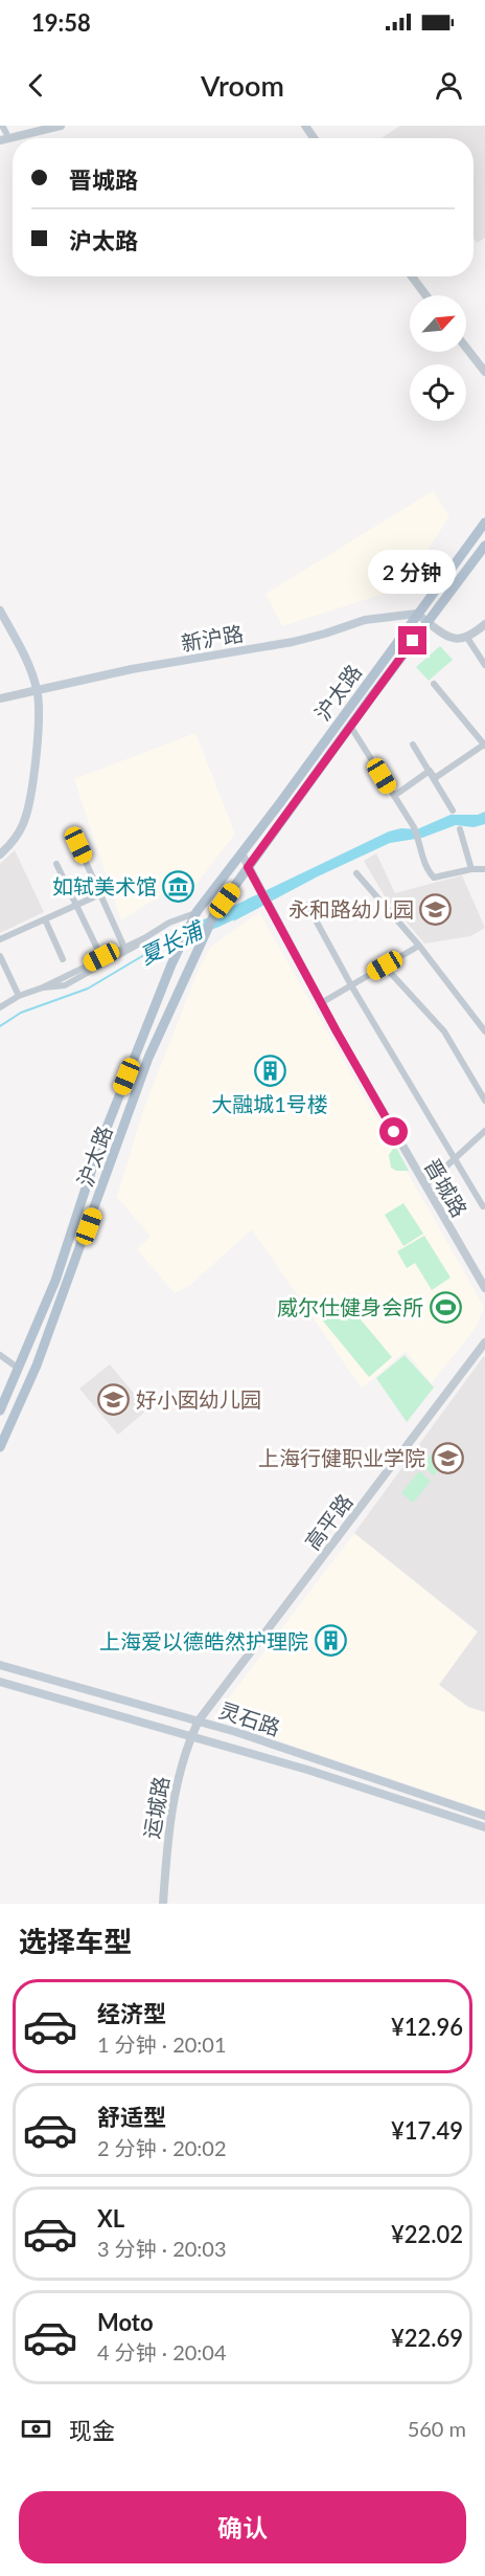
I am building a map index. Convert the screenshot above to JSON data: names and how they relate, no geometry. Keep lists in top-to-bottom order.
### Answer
{
  "streets": {
    "main road": ["新沪路", "沪太路", "灵石路"],
    "street": ["晋城路", "高平路", "运城路"]
  },
  "crossings": [
    ["新沪路", "沪太路"],
    ["沪太路", "晋城路"],
    ["高平路", "灵石路"],
    ["高平路", "运城路"],
    ["灵石路", "运城路"]
  ],
  "water": ["夏长浦"],
  "places": {
    "museum": ["如轼美术馆"],
    "school or university": ["永和路幼儿园", "好小囡幼儿园", "上海行健职业学院"],
    "building": ["大融城1号楼", "上海爱以德皓然护理院"],
    "sports": ["威尔仕健身会所"]
  },
  "north": "top right",
  "page": {
    "status": "19:58",
    "header": "Vroom",
    "banner": ["晋城路", "沪太路"],
    "bubble": "2 分钟",
    "heading": "选择车型",
    "list": [
      {
        "name": "经济型",
        "note": "1 分钟 · 20:01",
        "value": "¥12.96"
      },
      {
        "name": "舒适型",
        "note": "2 分钟 · 20:02",
        "value": "¥17.49"
      },
      {
        "name": "XL",
        "note": "3 分钟 · 20:03",
        "value": "¥22.02"
      },
      {
        "name": "Moto",
        "note": "4 分钟 · 20:04",
        "value": "¥22.69"
      }
    ],
    "pay": ["现金", "560 m"],
    "buttons": "确认"
  }
}
